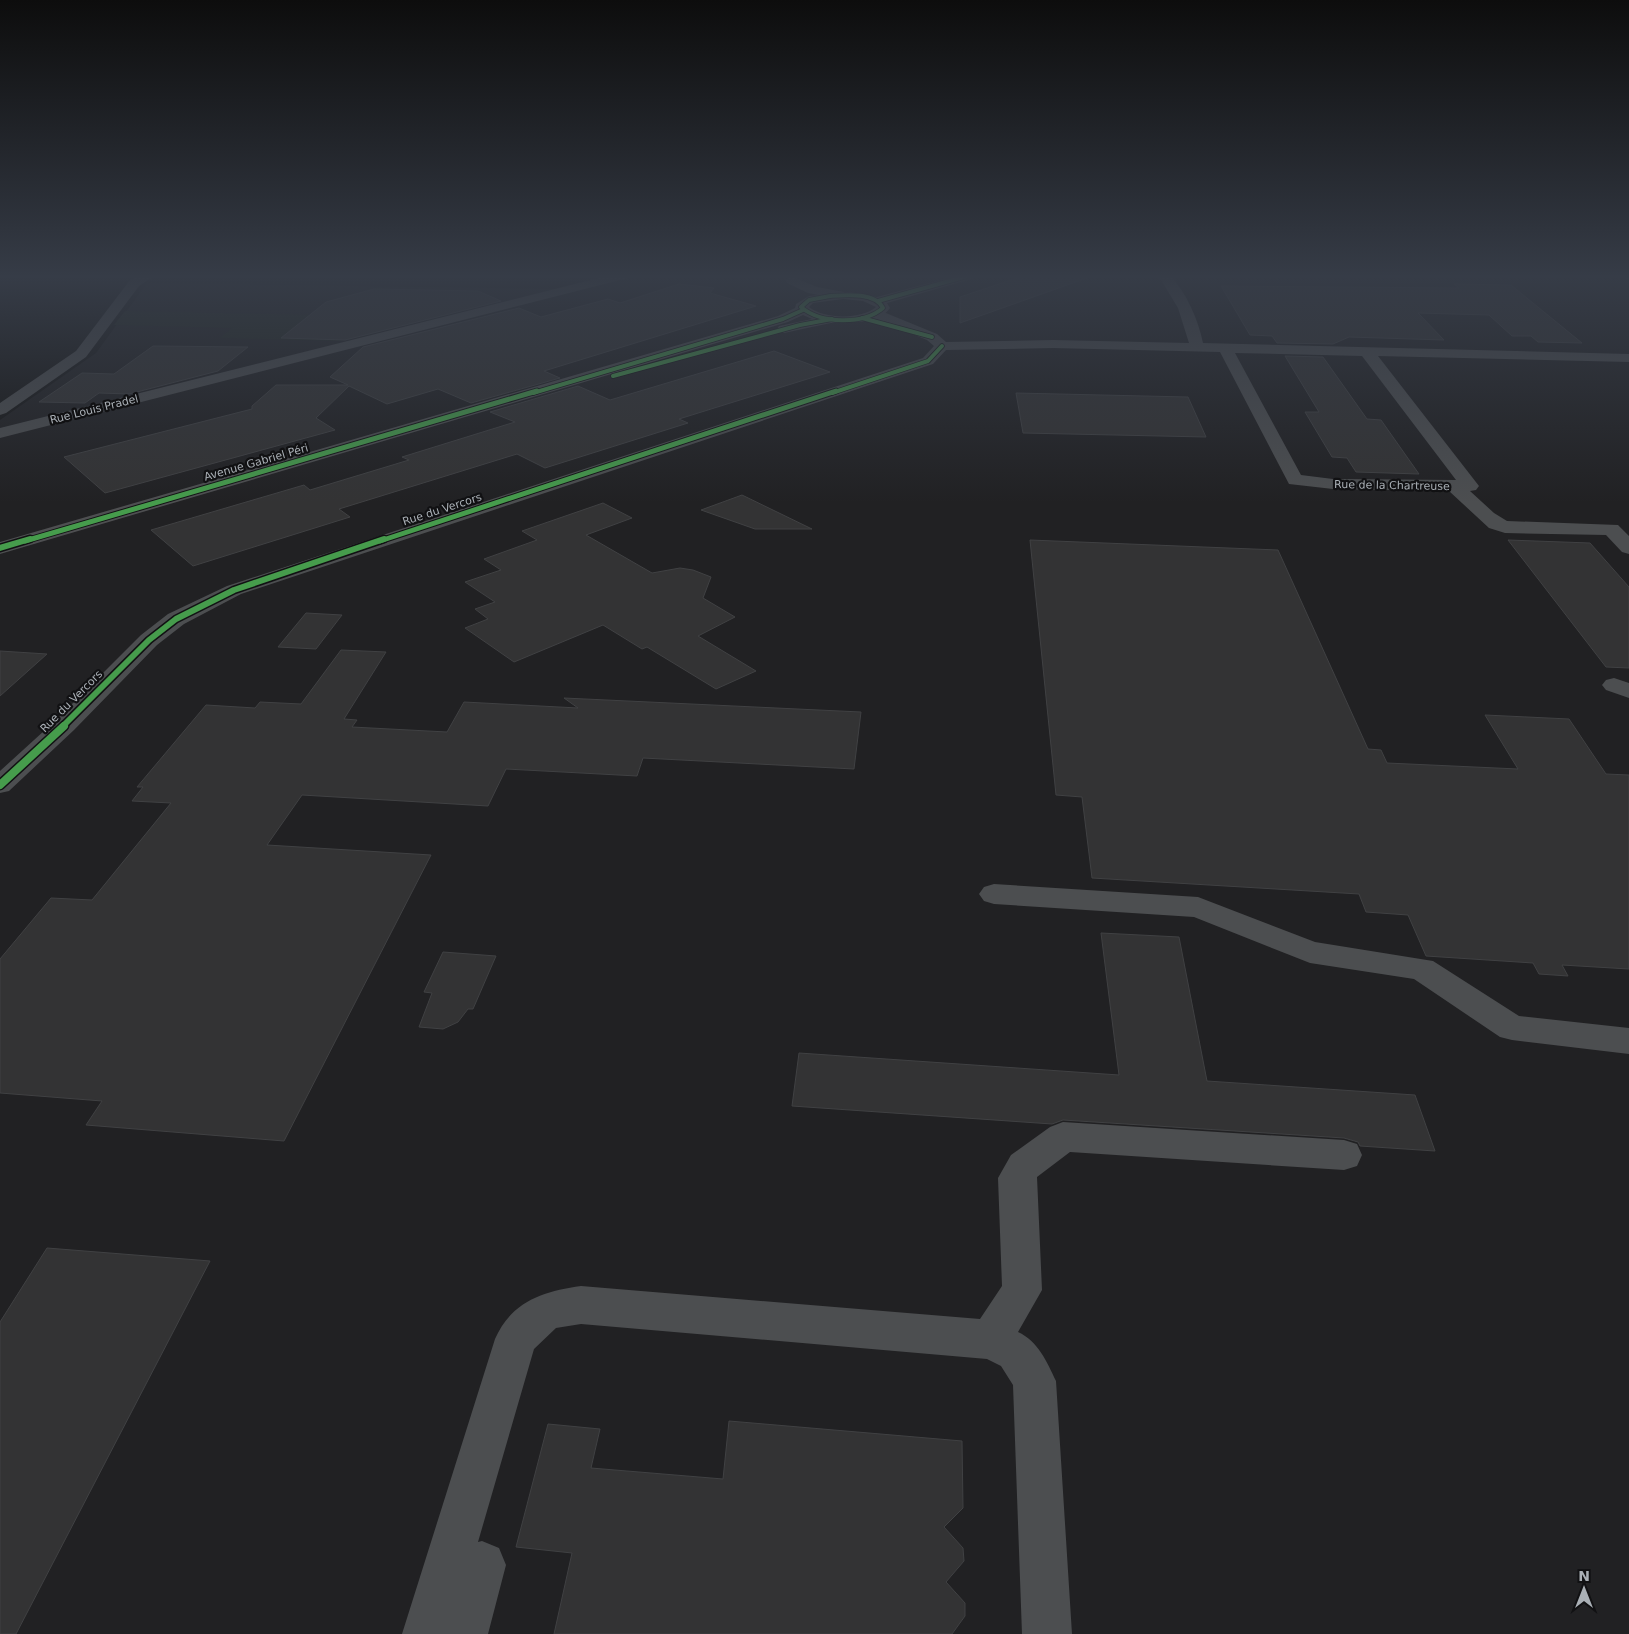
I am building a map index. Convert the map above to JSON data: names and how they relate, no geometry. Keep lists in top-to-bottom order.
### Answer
{
  "streets": {
    "main road": ["Avenue Gabriel Péri"],
    "street": ["Rue Louis Pradel", "Rue de la Chartreuse", "Rue du Vercors"]
  },
  "north": "top"
}
